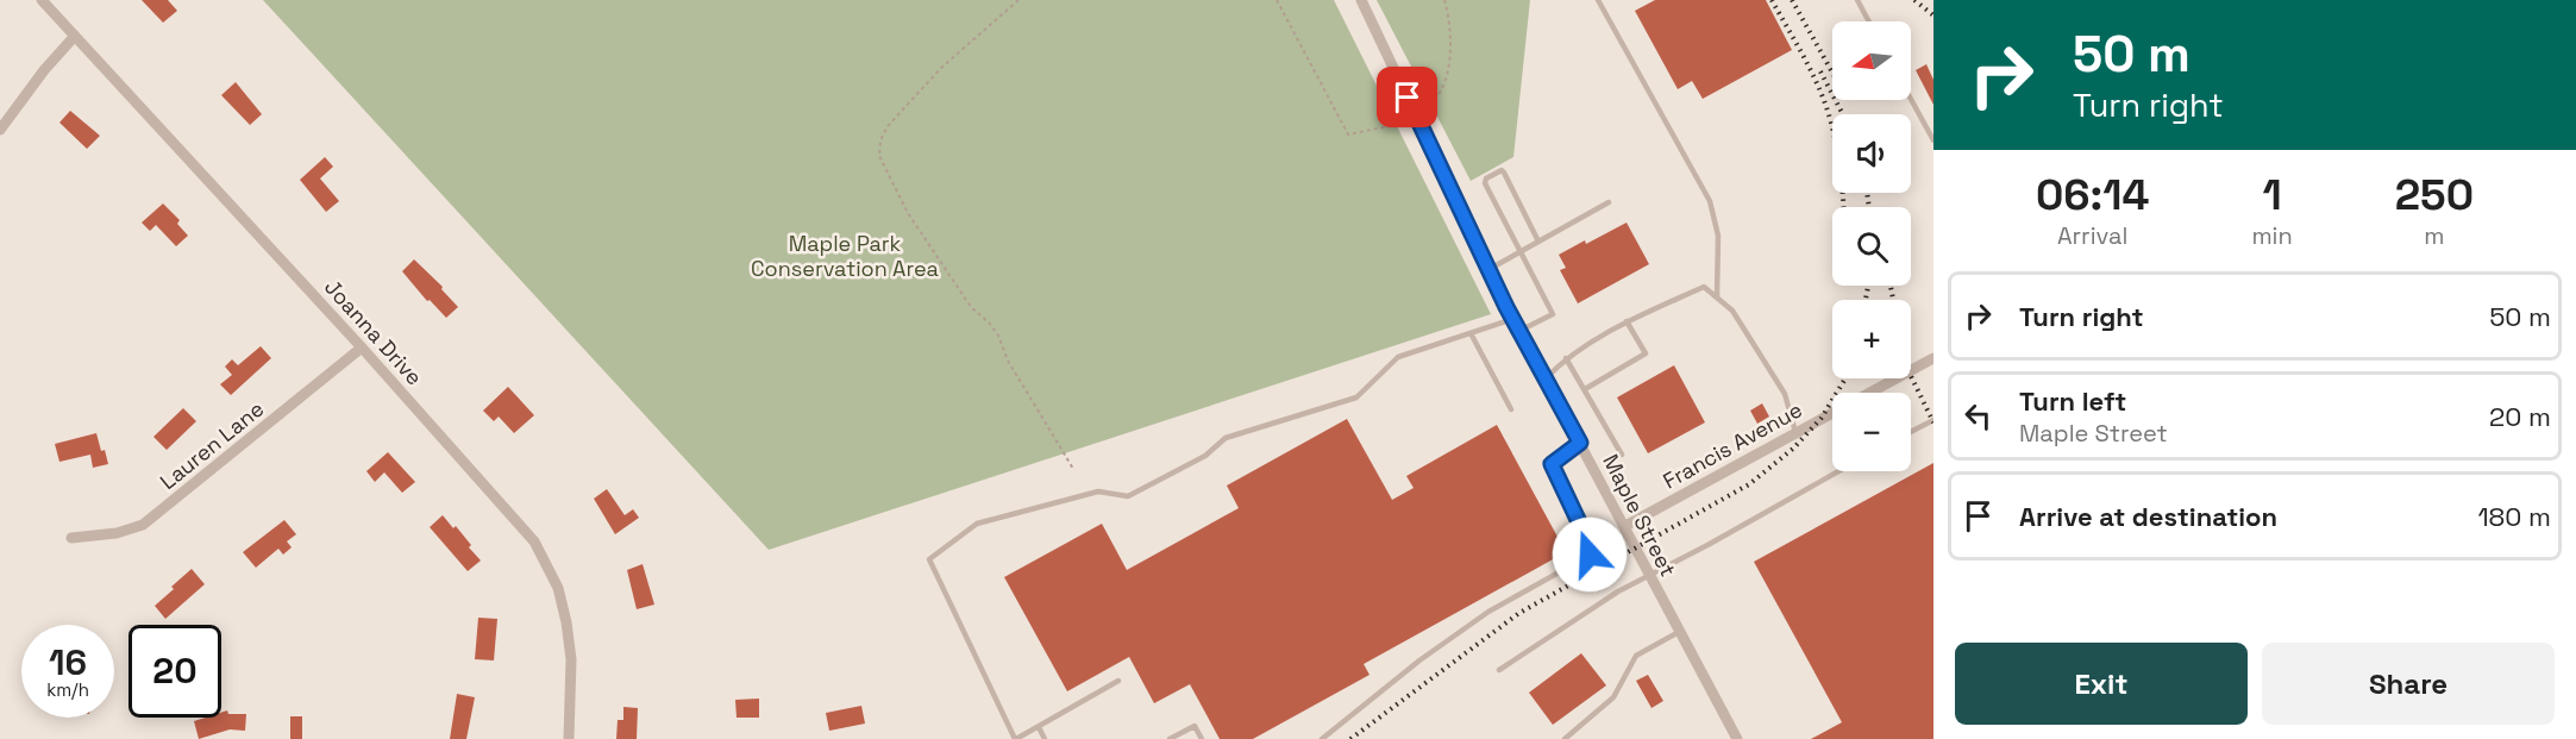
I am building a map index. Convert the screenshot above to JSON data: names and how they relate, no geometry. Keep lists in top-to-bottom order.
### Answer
{
  "streets": {
    "street": [
      "Joanna Drive",
      "Lauren Lane",
      "Francis Avenue",
      "Maple Street"
    ]
  },
  "crossings": [
    ["Joanna Drive", "Lauren Lane"],
    ["Francis Avenue", "Maple Street"]
  ],
  "parks": ["Maple Park Conservation Area"],
  "north": "left",
  "page": {
    "turn": ["50 m", "Turn right"],
    "map_buttons": ["+", "−"],
    "eta": [
      "06:14",
      "Arrival",
      "1",
      "min",
      "250",
      "m"
    ],
    "list": [
      {
        "name": "Turn right",
        "value": "50 m"
      },
      {
        "name": "Turn left",
        "note": "Maple Street",
        "value": "20 m"
      },
      {
        "name": "Arrive at destination",
        "value": "180 m"
      }
    ],
    "speed": "16 km/h",
    "limit": "20",
    "buttons": ["Exit", "Share"]
  }
}
